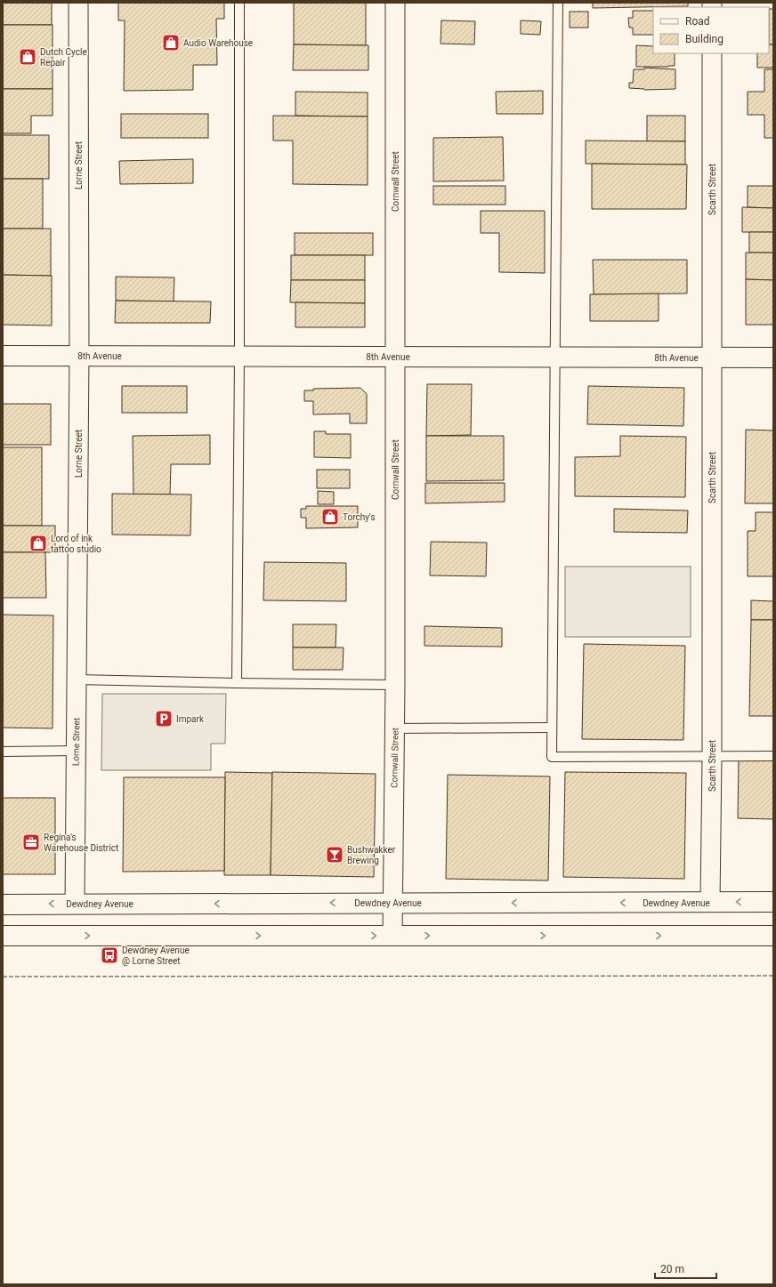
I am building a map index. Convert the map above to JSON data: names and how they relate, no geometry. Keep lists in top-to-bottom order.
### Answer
{
  "streets": {
    "main road": ["8th Avenue", "Dewdney Avenue"],
    "street": ["Lorne Street", "Cornwall Street", "Scarth Street"]
  },
  "crossings": [
    ["Lorne Street", "8th Avenue"],
    ["Lorne Street", "Dewdney Avenue"],
    ["Cornwall Street", "8th Avenue"],
    ["Cornwall Street", "Dewdney Avenue"],
    ["Scarth Street", "8th Avenue"],
    ["Scarth Street", "Dewdney Avenue"]
  ],
  "places": {
    "shop": [
      "Audio Warehouse",
      "Dutch Cycle Repair",
      "Torchy's",
      "Lord of ink tattoo studio"
    ],
    "parking": ["Impark"],
    "office": ["Regina's Warehouse District"],
    "bar": ["Bushwakker Brewing"],
    "bus stop": ["Dewdney Avenue @ Lorne Street"]
  },
  "legend": ["Road", "Building"],
  "scale_bar": "20 m"
}
